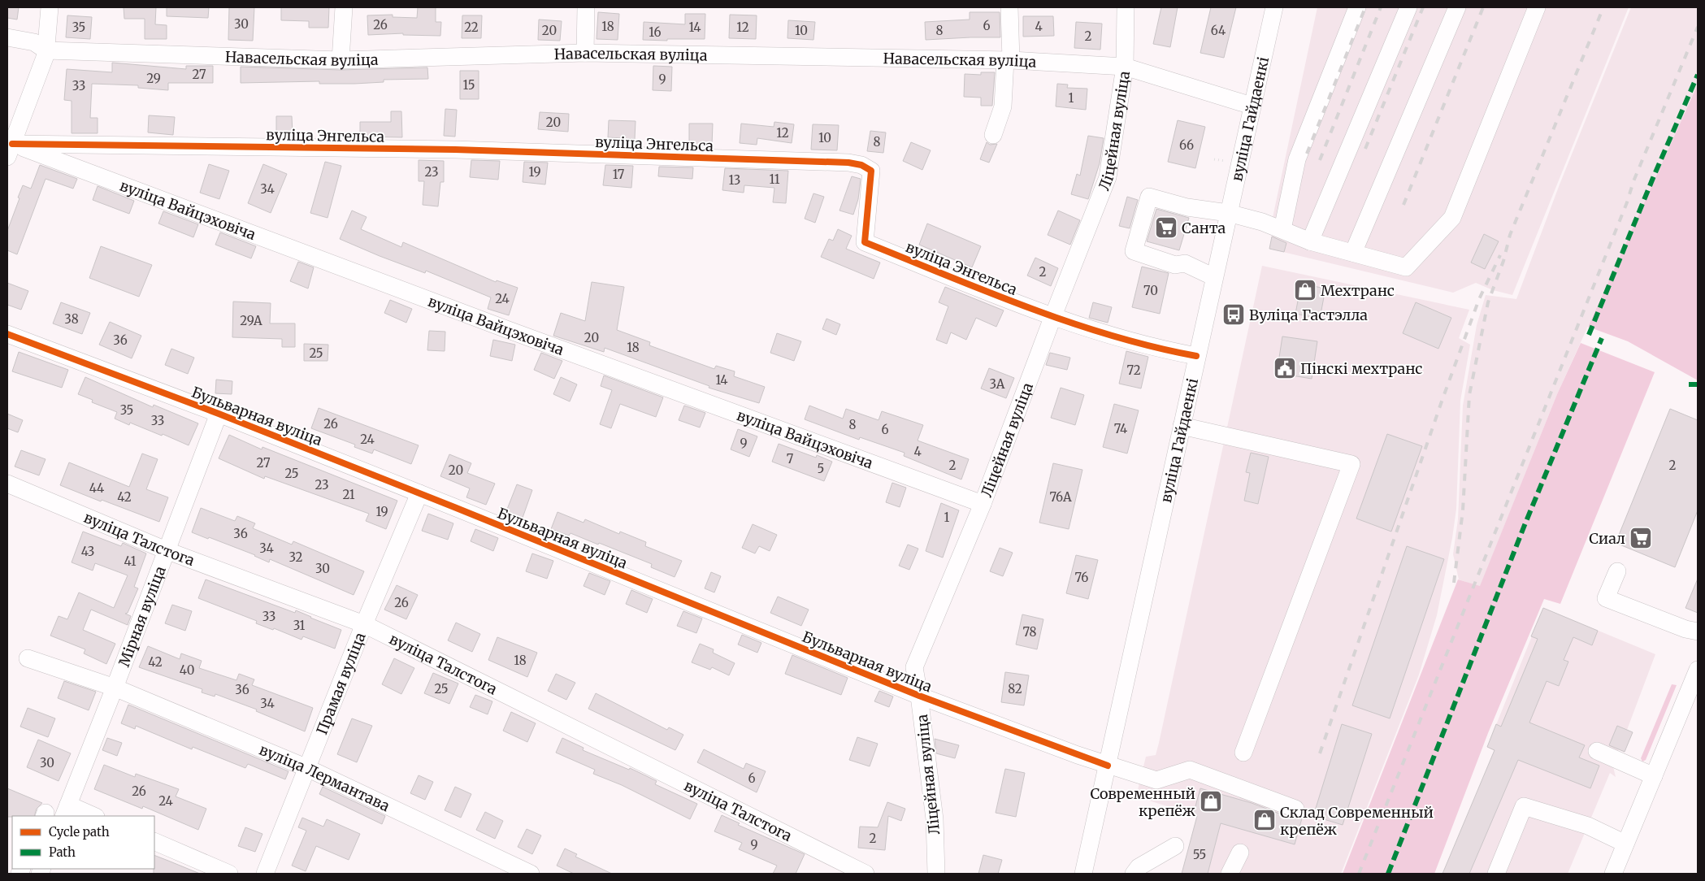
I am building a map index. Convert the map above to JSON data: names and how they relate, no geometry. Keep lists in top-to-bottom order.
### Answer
{
  "streets": {
    "street": [
      "Навасельская вуліца",
      "вуліца Гайдаенкі",
      "Ліцейная вуліца",
      "вуліца Энгельса",
      "вуліца Вайцэховіча",
      "Бульварная вуліца",
      "вуліца Талстога",
      "Мірная вуліца",
      "Прамая вуліца",
      "вуліца Лермантава"
    ]
  },
  "crossings": [
    ["Навасельская вуліца", "вуліца Гайдаенкі"],
    ["Навасельская вуліца", "Ліцейная вуліца"],
    ["вуліца Гайдаенкі", "вуліца Энгельса"],
    ["вуліца Гайдаенкі", "Бульварная вуліца"],
    ["Ліцейная вуліца", "вуліца Энгельса"],
    ["Ліцейная вуліца", "вуліца Вайцэховіча"],
    ["Ліцейная вуліца", "Бульварная вуліца"],
    ["вуліца Энгельса", "вуліца Вайцэховіча"],
    ["Бульварная вуліца", "Мірная вуліца"],
    ["Бульварная вуліца", "Прамая вуліца"],
    ["вуліца Талстога", "Мірная вуліца"],
    ["вуліца Талстога", "Прамая вуліца"],
    ["Мірная вуліца", "вуліца Лермантава"],
    ["Прамая вуліца", "вуліца Лермантава"]
  ],
  "places": {
    "supermarket": ["Санта", "Сиал"],
    "shop": ["Мехтранс", "Современный крепёж", "Склад Современный крепёж"],
    "bus stop": ["Вуліца Гастэлла"],
    "public building": ["Пінскі мехтранс"]
  },
  "house_numbers": [
    "30",
    "26",
    "6",
    "18",
    "4",
    "35",
    "22",
    "14",
    "12",
    "20",
    "10",
    "8",
    "64",
    "16",
    "2",
    "27",
    "29",
    "9",
    "15",
    "33",
    "1",
    "20",
    "12",
    "10",
    "8",
    "66",
    "23",
    "19",
    "17",
    "11",
    "13",
    "34",
    "2",
    "70",
    "24",
    "38",
    "29А",
    "20",
    "36",
    "18",
    "25",
    "72",
    "14",
    "3А",
    "35",
    "33",
    "26",
    "8",
    "74",
    "6",
    "24",
    "9",
    "4",
    "7",
    "27",
    "2",
    "2",
    "5",
    "20",
    "25",
    "23",
    "44",
    "21",
    "42",
    "76А",
    "19",
    "1",
    "36",
    "34",
    "43",
    "32",
    "41",
    "30",
    "76",
    "26",
    "33",
    "31",
    "78",
    "18",
    "42",
    "40",
    "25",
    "82",
    "36",
    "34",
    "30",
    "6",
    "26",
    "24",
    "2",
    "9",
    "55"
  ],
  "legend": ["Cycle path", "Path"]
}
